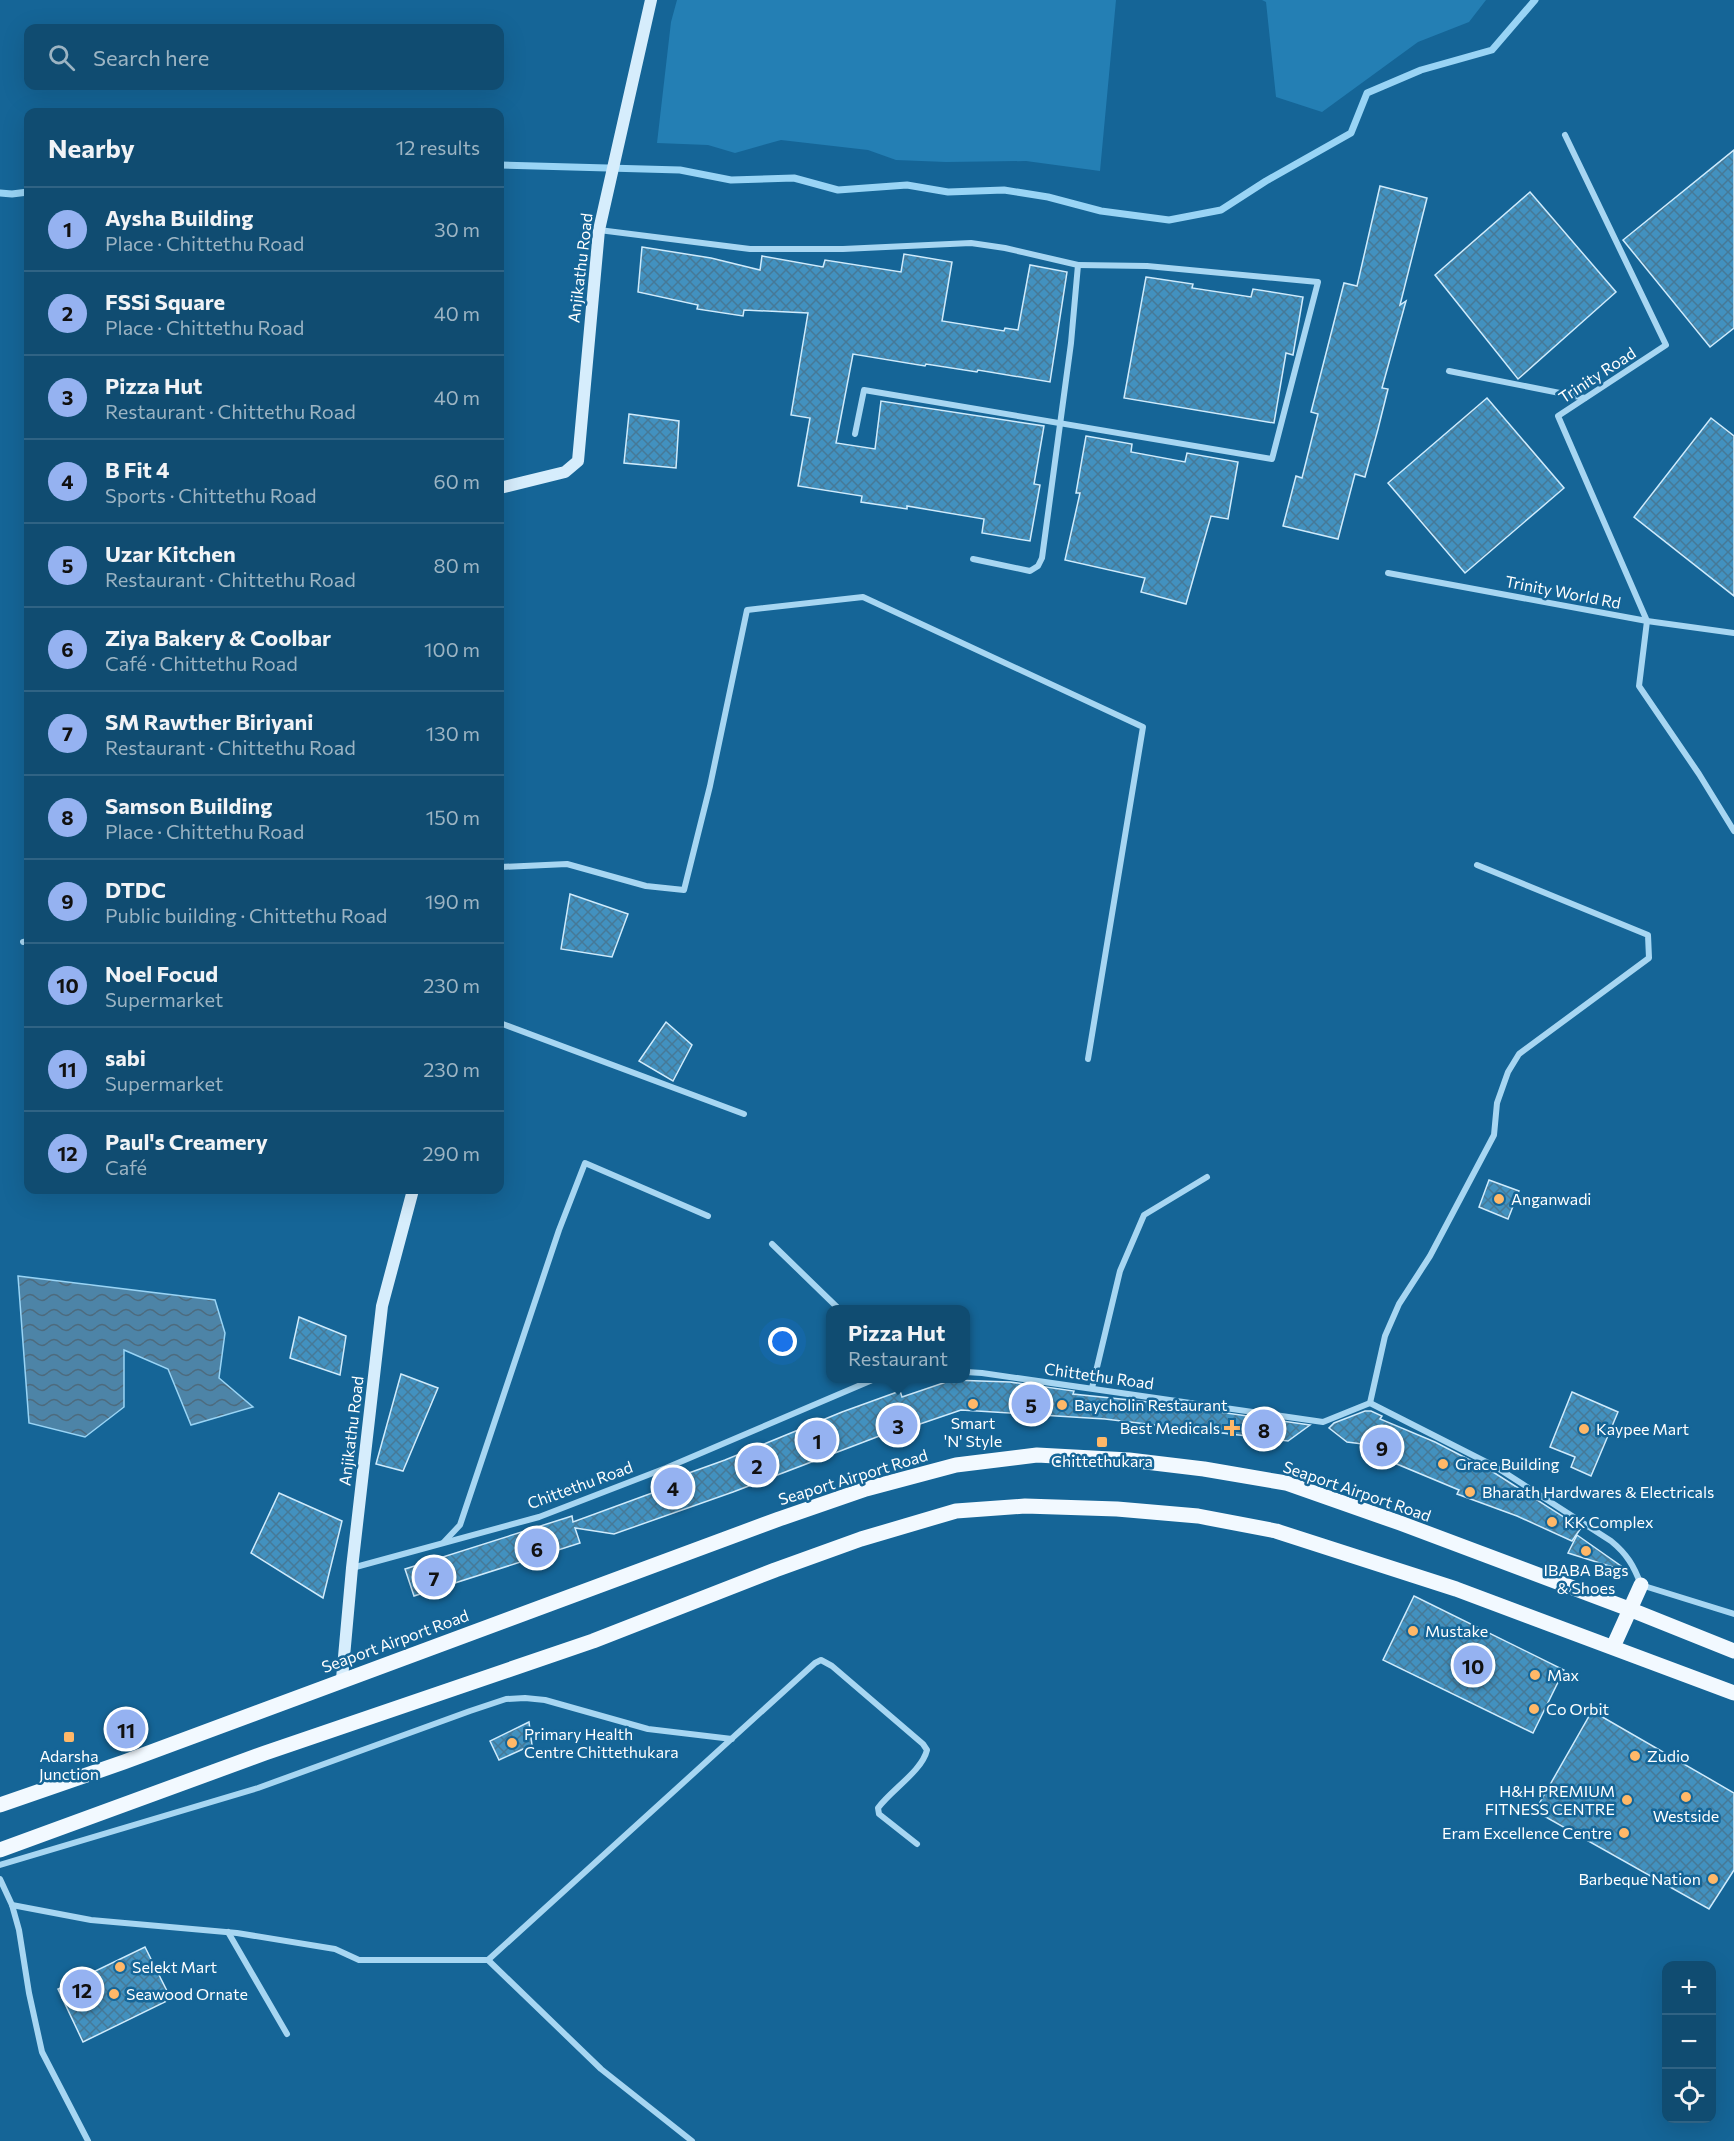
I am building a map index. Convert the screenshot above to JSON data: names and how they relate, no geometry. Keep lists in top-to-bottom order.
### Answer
{
  "streets": {
    "main road": ["Seaport Airport Road"],
    "street": [
      "Anjikathu Road",
      "Trinity Road",
      "Trinity World Rd",
      "Chittethu Road"
    ]
  },
  "crossings": [
    ["Anjikathu Road", "Chittethu Road"],
    ["Anjikathu Road", "Seaport Airport Road"],
    ["Trinity Road", "Trinity World Rd"]
  ],
  "places": {
    "other": [
      "Anganwadi",
      "Smart 'N' Style",
      "Baycholin Restaurant",
      "Kaypee Mart",
      "Grace Building",
      "Bharath Hardwares & Electricals",
      "KK Complex",
      "IBABA Bags & Shoes",
      "Mustake",
      "Max",
      "Co Orbit",
      "Primary Health Centre Chittethukara",
      "Zudio",
      "Westside",
      "H&H PREMIUM FITNESS CENTRE",
      "Eram Excellence Centre",
      "Barbeque Nation",
      "Selekt Mart",
      "Seawood Ornate"
    ],
    "health": ["Best Medicals"],
    "transit": ["Chittethukara", "Adarsha Junction"]
  },
  "page": {
    "search": "Search here",
    "heading": ["Nearby", "12 results"],
    "list": [
      {
        "mark": "1",
        "name": "Aysha Building",
        "note": "Place · Chittethu Road",
        "value": "30 m"
      },
      {
        "mark": "2",
        "name": "FSSi Square",
        "note": "Place · Chittethu Road",
        "value": "40 m"
      },
      {
        "mark": "3",
        "name": "Pizza Hut",
        "note": "Restaurant · Chittethu Road",
        "value": "40 m"
      },
      {
        "mark": "4",
        "name": "B Fit 4",
        "note": "Sports · Chittethu Road",
        "value": "60 m"
      },
      {
        "mark": "5",
        "name": "Uzar Kitchen",
        "note": "Restaurant · Chittethu Road",
        "value": "80 m"
      },
      {
        "mark": "6",
        "name": "Ziya Bakery & Coolbar",
        "note": "Café · Chittethu Road",
        "value": "100 m"
      },
      {
        "mark": "7",
        "name": "SM Rawther Biriyani",
        "note": "Restaurant · Chittethu Road",
        "value": "130 m"
      },
      {
        "mark": "8",
        "name": "Samson Building",
        "note": "Place · Chittethu Road",
        "value": "150 m"
      },
      {
        "mark": "9",
        "name": "DTDC",
        "note": "Public building · Chittethu Road",
        "value": "190 m"
      },
      {
        "mark": "10",
        "name": "Noel Focud",
        "note": "Supermarket",
        "value": "230 m"
      },
      {
        "mark": "11",
        "name": "sabi",
        "note": "Supermarket",
        "value": "230 m"
      },
      {
        "mark": "12",
        "name": "Paul's Creamery",
        "note": "Café",
        "value": "290 m"
      }
    ],
    "popup": ["Pizza Hut", "Restaurant"],
    "pins": [
      "5",
      "3",
      "8",
      "1",
      "9",
      "2",
      "4",
      "6",
      "7",
      "10",
      "11",
      "12"
    ],
    "map_buttons": ["+", "−"]
  }
}
